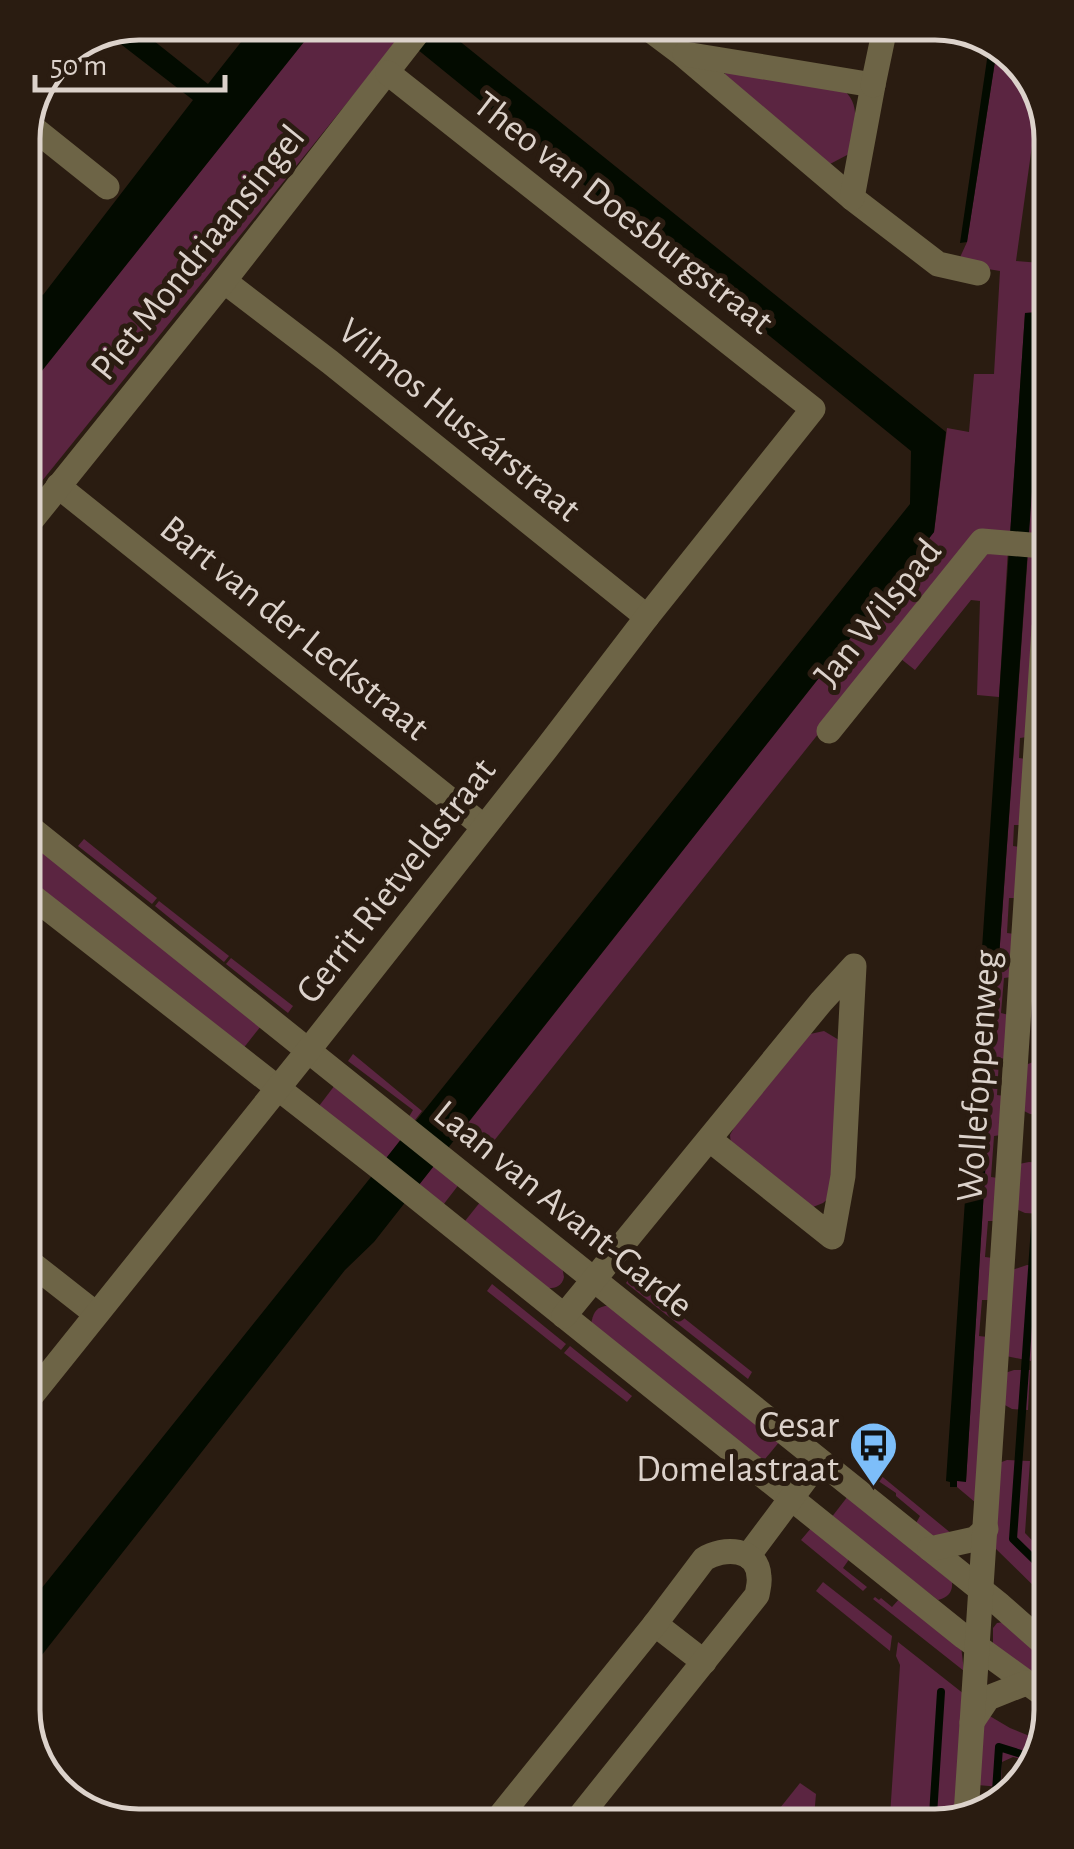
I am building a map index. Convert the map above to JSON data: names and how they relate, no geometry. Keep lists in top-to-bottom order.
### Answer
{
  "streets": {
    "street": [
      "Theo van Doesburgstraat",
      "Piet Mondriaansingel",
      "Vilmos Huszárstraat",
      "Jan Wilspad",
      "Bart van der Leckstraat",
      "Gerrit Rietveldstraat",
      "Wollefoppenweg",
      "Laan van Avant-Garde"
    ]
  },
  "crossings": [
    ["Theo van Doesburgstraat", "Piet Mondriaansingel"],
    ["Theo van Doesburgstraat", "Gerrit Rietveldstraat"],
    ["Piet Mondriaansingel", "Vilmos Huszárstraat"],
    ["Piet Mondriaansingel", "Bart van der Leckstraat"],
    ["Vilmos Huszárstraat", "Gerrit Rietveldstraat"],
    ["Bart van der Leckstraat", "Gerrit Rietveldstraat"],
    ["Gerrit Rietveldstraat", "Laan van Avant-Garde"],
    ["Wollefoppenweg", "Laan van Avant-Garde"]
  ],
  "places": {
    "bus stop": ["Cesar Domelastraat"]
  },
  "scale_bar": "50 m"
}
